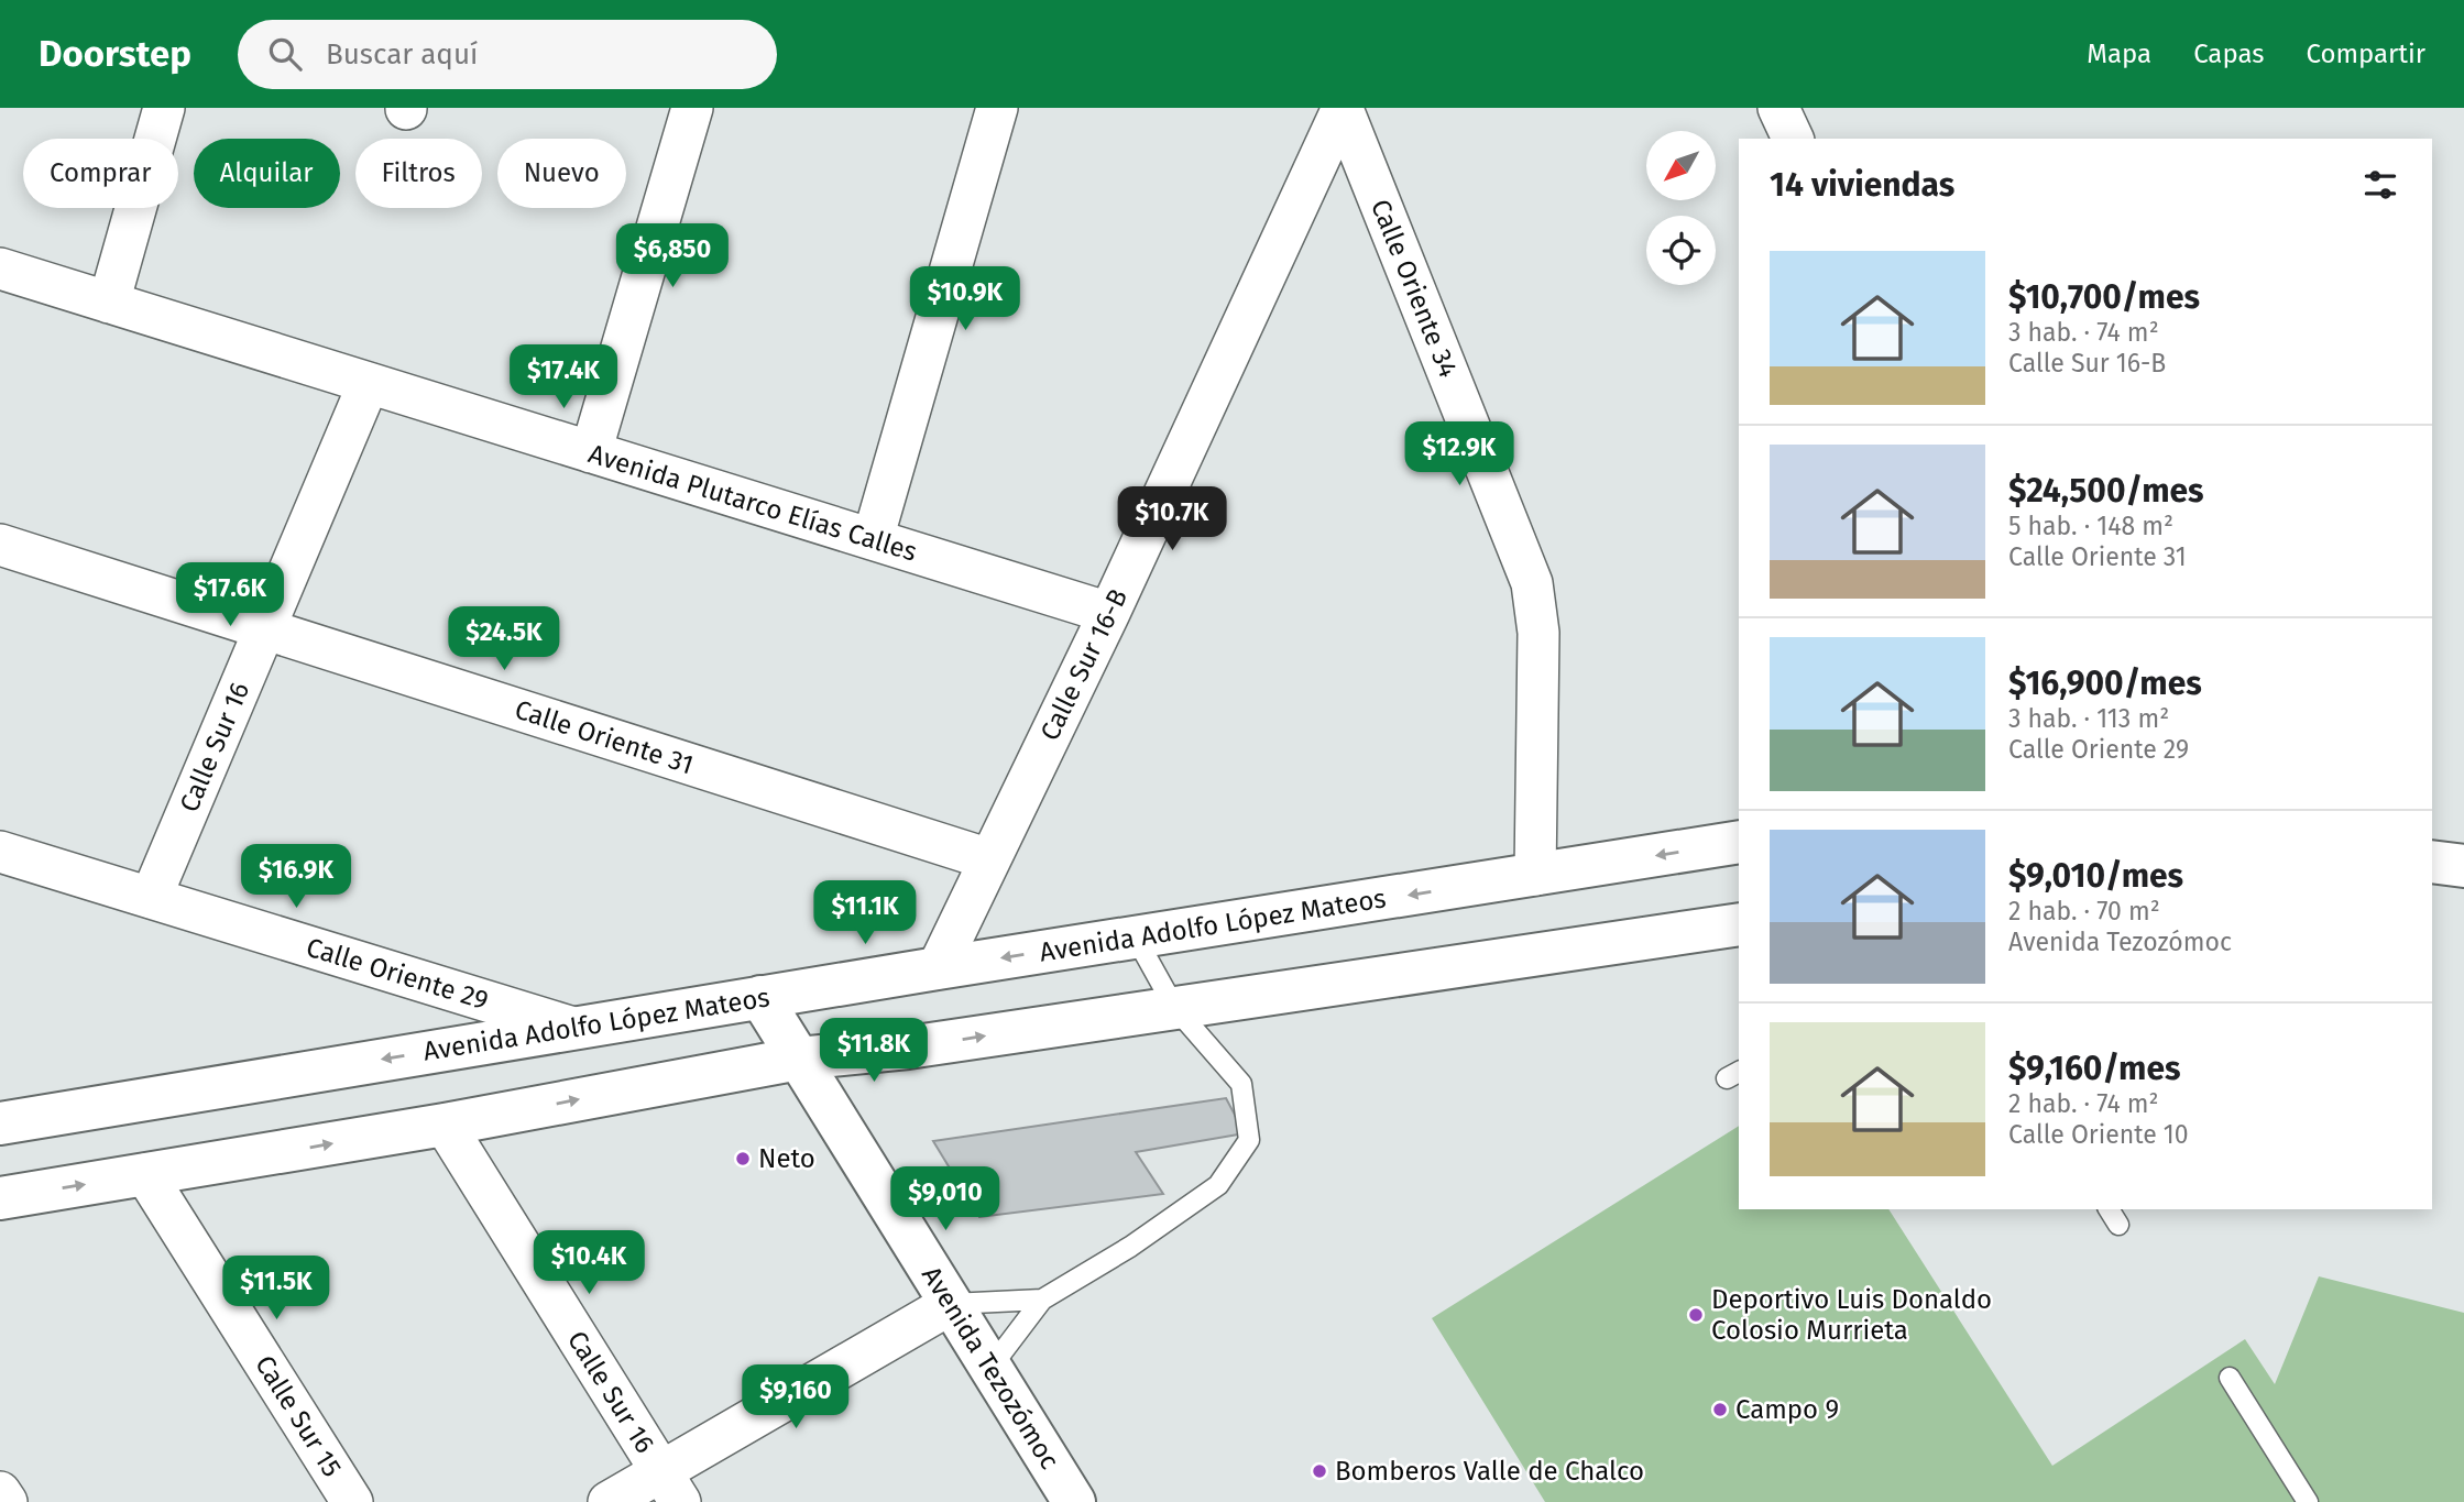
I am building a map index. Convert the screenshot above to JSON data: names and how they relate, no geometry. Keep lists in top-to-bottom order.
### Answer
{
  "streets": {
    "main road": ["Avenida Adolfo López Mateos", "Avenida Tezozómoc"],
    "street": [
      "Calle Oriente 34",
      "Avenida Plutarco Elías Calles",
      "Calle Sur 16-B",
      "Calle Oriente 31",
      "Calle Sur 16",
      "Calle Oriente 29",
      "Calle Sur 15"
    ]
  },
  "crossings": [
    ["Calle Oriente 34", "Calle Sur 16-B"],
    ["Calle Oriente 34", "Avenida Adolfo López Mateos"],
    ["Avenida Plutarco Elías Calles", "Calle Sur 16-B"],
    ["Avenida Plutarco Elías Calles", "Calle Sur 16"],
    ["Calle Sur 16-B", "Calle Oriente 31"],
    ["Calle Sur 16-B", "Avenida Adolfo López Mateos"],
    ["Calle Oriente 31", "Calle Sur 16"],
    ["Calle Sur 16", "Calle Oriente 29"],
    ["Avenida Adolfo López Mateos", "Calle Oriente 29"],
    ["Avenida Adolfo López Mateos", "Avenida Tezozómoc"]
  ],
  "places": [
    "Neto",
    "Deportivo Luis Donaldo Colosio Murrieta",
    "Campo 9",
    "Bomberos Valle de Chalco"
  ],
  "north": "bottom left",
  "page": {
    "header": "Doorstep",
    "search": "Buscar aquí",
    "nav": ["Mapa", "Capas", "Compartir"],
    "chip": [
      "Comprar",
      "Alquilar",
      "Filtros",
      "Nuevo"
    ],
    "heading": "14 viviendas",
    "price": [
      "$6,850",
      "$10.9K",
      "$17.4K",
      "$12.9K",
      "$10.7K",
      "$17.6K",
      "$24.5K",
      "$16.9K",
      "$11.1K",
      "$11.8K",
      "$9,010",
      "$10.4K",
      "$11.5K",
      "$9,160"
    ],
    "list": [
      {
        "name": "$10,700/mes",
        "note": "3 hab. · 74 m² · Calle Sur 16-B"
      },
      {
        "name": "$24,500/mes",
        "note": "5 hab. · 148 m² · Calle Oriente 31"
      },
      {
        "name": "$16,900/mes",
        "note": "3 hab. · 113 m² · Calle Oriente 29"
      },
      {
        "name": "$9,010/mes",
        "note": "2 hab. · 70 m² · Avenida Tezozómoc"
      },
      {
        "name": "$9,160/mes",
        "note": "2 hab. · 74 m² · Calle Oriente 10"
      }
    ]
  }
}
